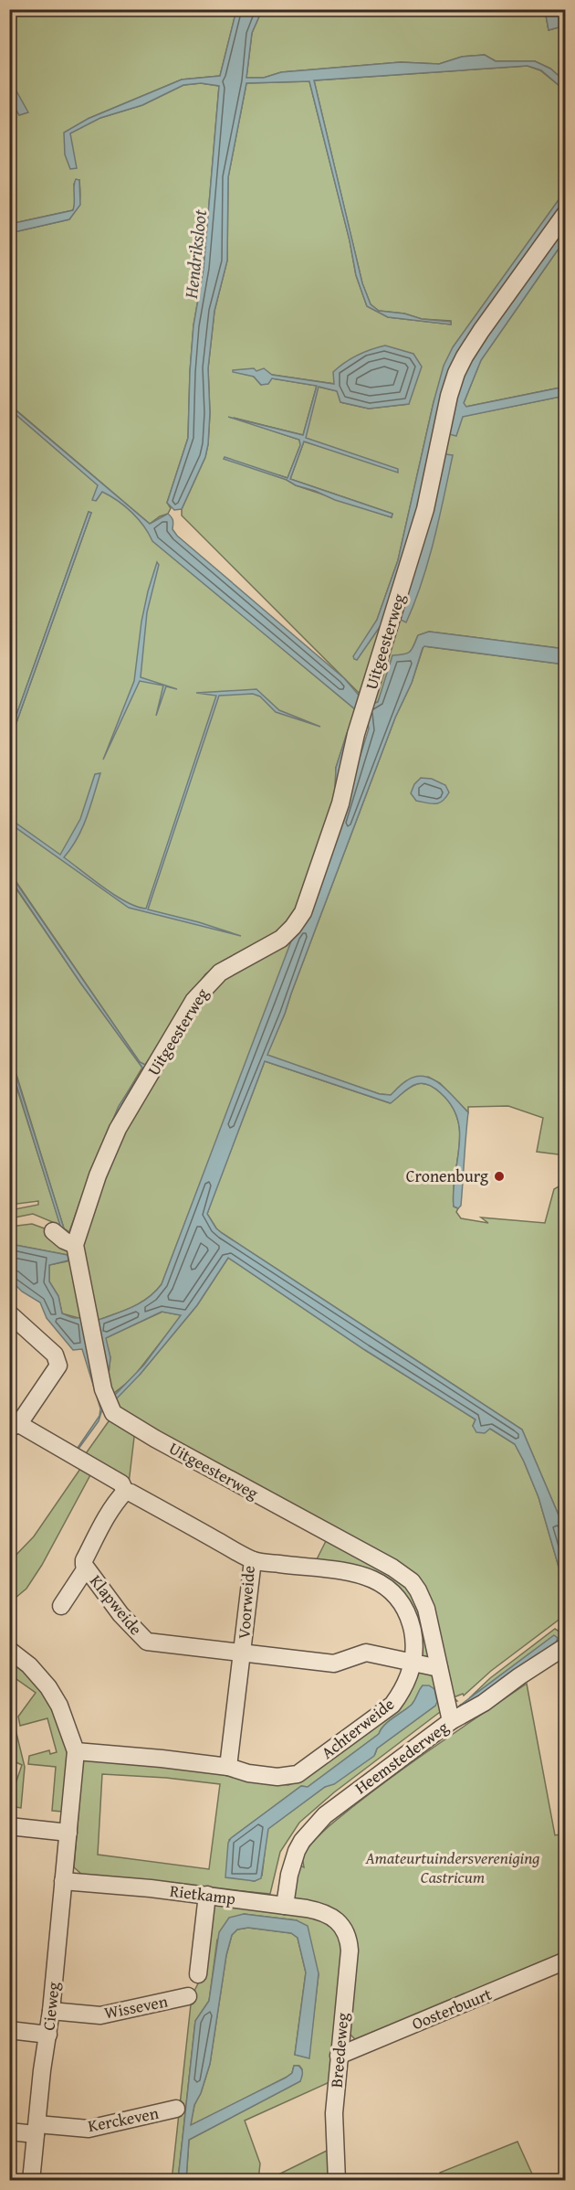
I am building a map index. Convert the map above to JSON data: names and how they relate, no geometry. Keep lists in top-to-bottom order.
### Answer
{
  "streets": {
    "street": [
      "Uitgeesterweg",
      "Voorweide",
      "Klapweide",
      "Achterweide",
      "Heemstederweg",
      "Rietkamp",
      "Cieweg",
      "Wisseven",
      "Oosterbuurt",
      "Breedeweg",
      "Kerckeven"
    ]
  },
  "crossings": [
    ["Uitgeesterweg", "Klapweide"],
    ["Uitgeesterweg", "Heemstederweg"],
    ["Voorweide", "Klapweide"],
    ["Voorweide", "Achterweide"],
    ["Klapweide", "Achterweide"],
    ["Heemstederweg", "Rietkamp"],
    ["Rietkamp", "Cieweg"],
    ["Rietkamp", "Breedeweg"],
    ["Cieweg", "Wisseven"],
    ["Cieweg", "Kerckeven"],
    ["Oosterbuurt", "Breedeweg"]
  ],
  "water": ["Hendriksloot"],
  "parks": ["Amateurtuindersvereniging Castricum"],
  "places": ["Cronenburg"]
}
